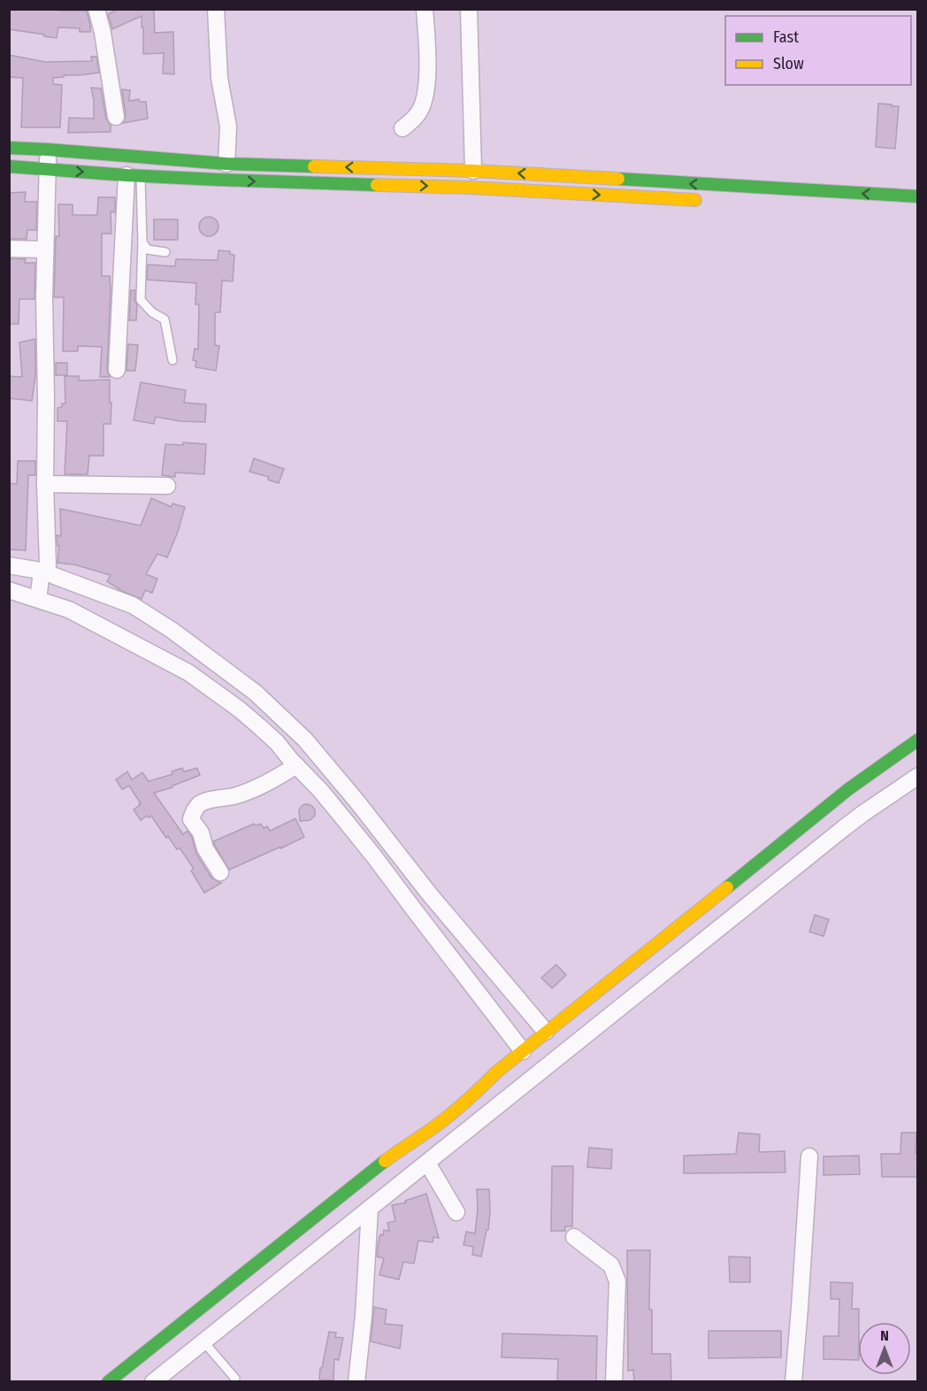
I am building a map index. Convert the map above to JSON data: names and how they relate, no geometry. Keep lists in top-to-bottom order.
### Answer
{
  "legend": ["Fast", "Slow"],
  "north": "top"
}
